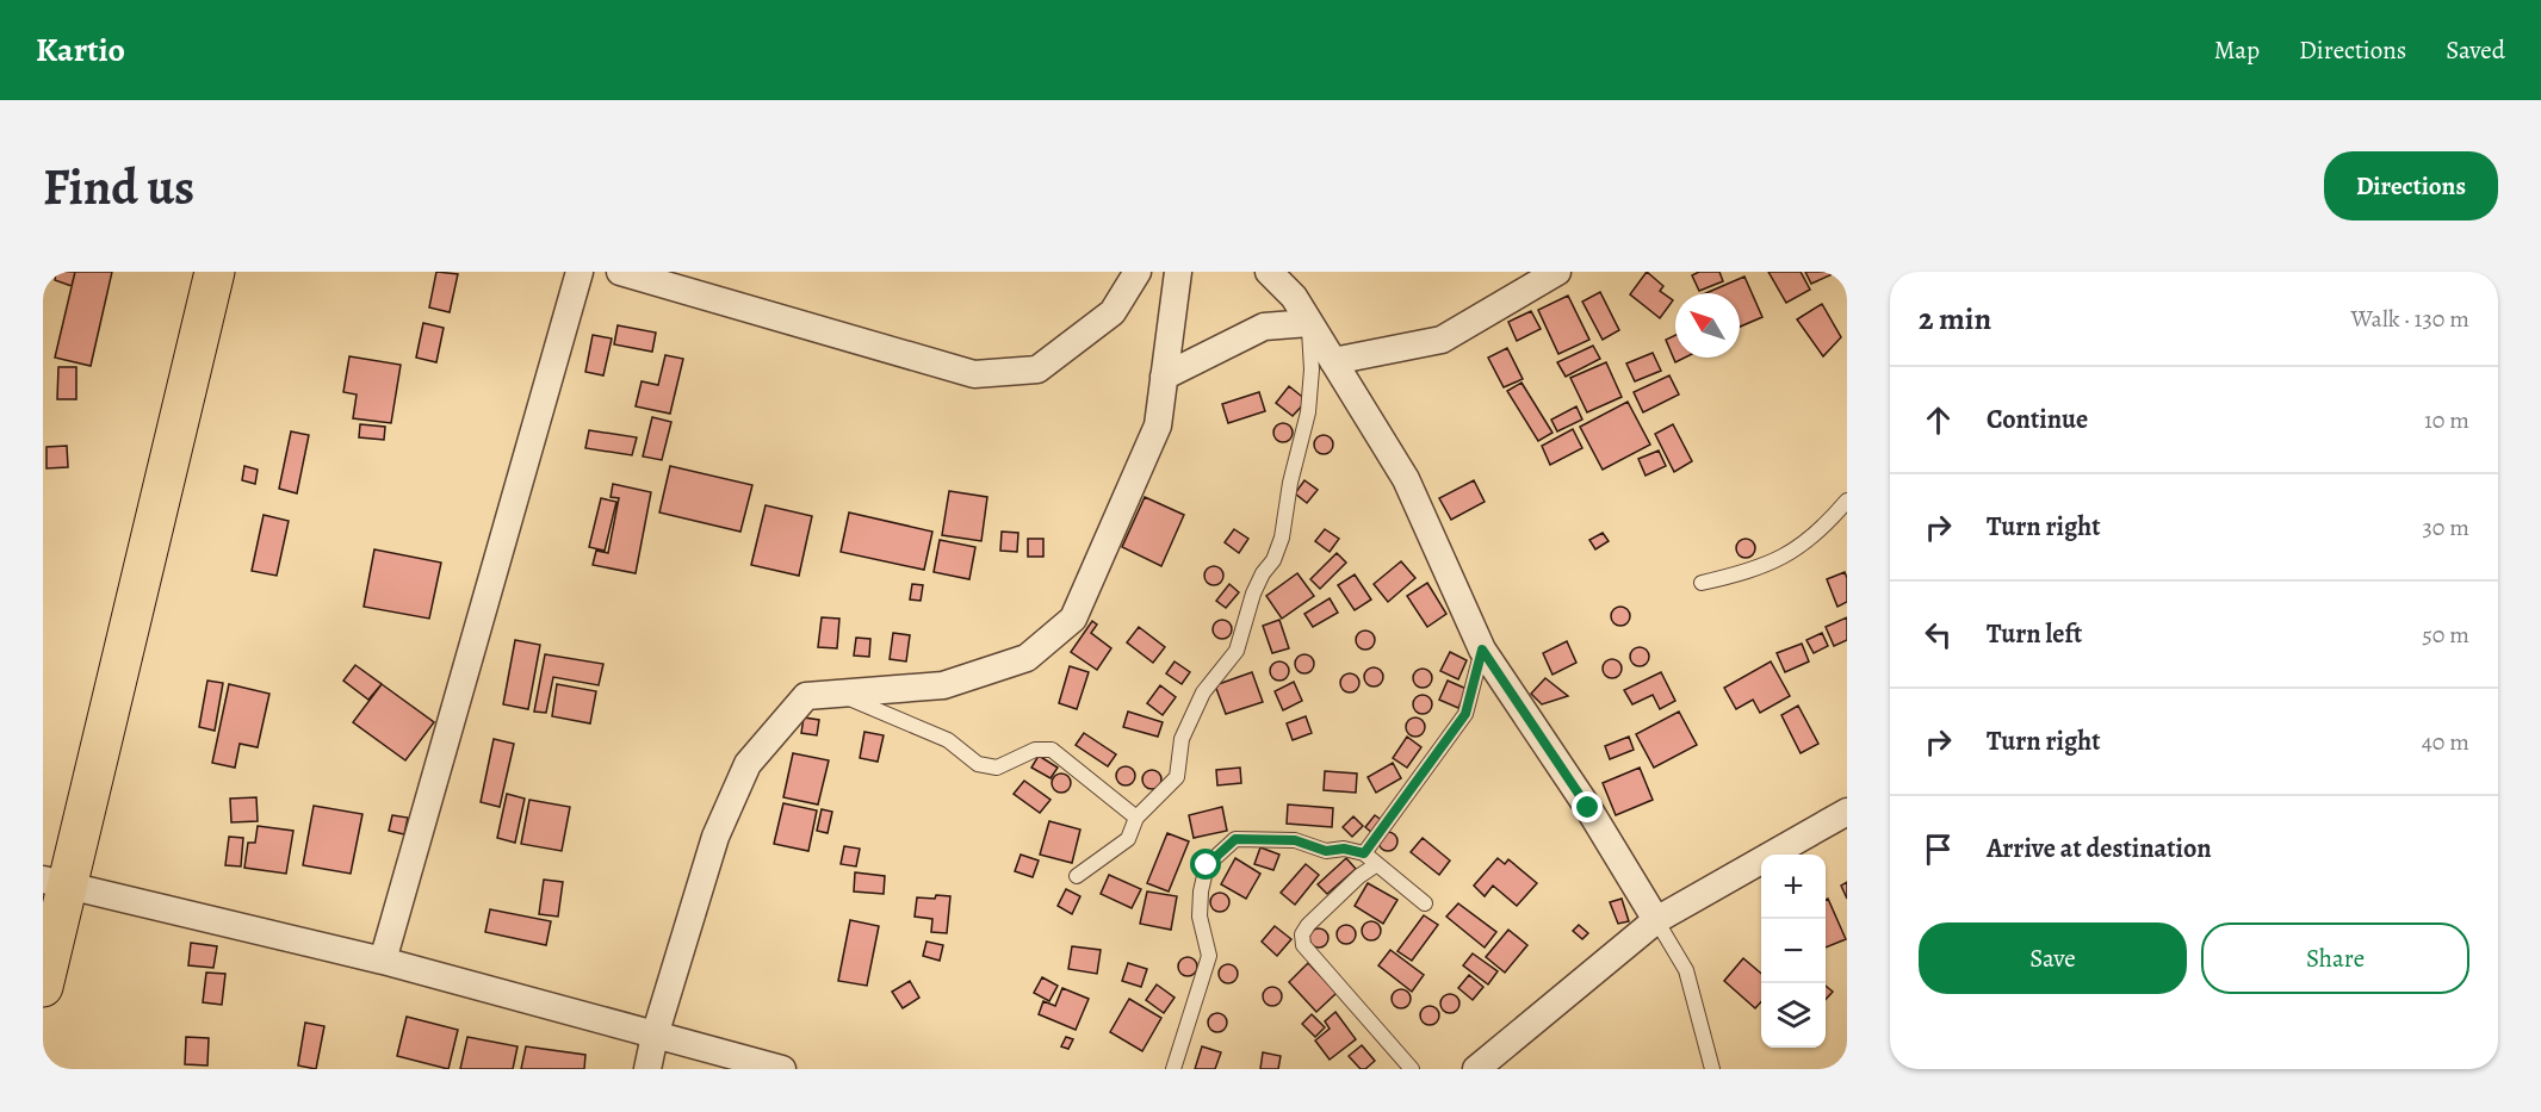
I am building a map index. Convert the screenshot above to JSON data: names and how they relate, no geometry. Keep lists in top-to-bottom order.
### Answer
{
  "north": "top left",
  "page": {
    "header": "Kartio",
    "nav": ["Map", "Directions", "Saved"],
    "buttons": [
      "Directions",
      ["Save", "Share"]
    ],
    "title": "Find us",
    "heading": ["2 min", "Walk · 130 m"],
    "list": [
      ["Continue", "10 m"],
      ["Turn right", "30 m"],
      ["Turn left", "50 m"],
      ["Turn right", "40 m"],
      "Arrive at destination"
    ],
    "map_buttons": ["+", "−"]
  }
}
